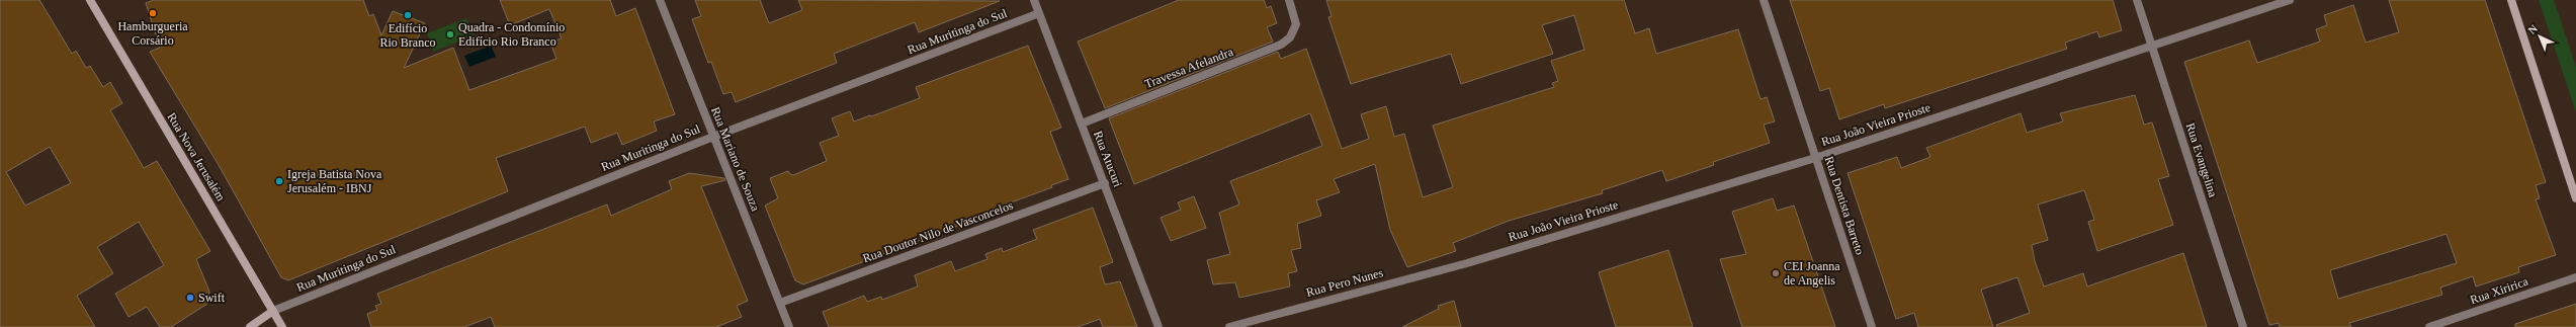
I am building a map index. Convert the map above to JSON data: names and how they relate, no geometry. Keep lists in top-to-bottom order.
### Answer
{
  "streets": {
    "street": [
      "Rua Muritinga do Sul",
      "Travessa Afelandra",
      "Rua João Vieira Prioste",
      "Rua Nova Jerusalém",
      "Rua Mariano de Souza",
      "Rua Atucuri",
      "Rua Evangelina",
      "Rua Dentista Barreto",
      "Rua Doutor Nilo de Vasconcelos",
      "Rua Pero Nunes",
      "Rua Xiririca"
    ]
  },
  "crossings": [
    ["Rua Muritinga do Sul", "Rua Nova Jerusalém"],
    ["Rua Muritinga do Sul", "Rua Mariano de Souza"],
    ["Rua Muritinga do Sul", "Rua Atucuri"],
    ["Travessa Afelandra", "Rua Atucuri"],
    ["Rua João Vieira Prioste", "Rua Evangelina"],
    ["Rua João Vieira Prioste", "Rua Dentista Barreto"],
    ["Rua João Vieira Prioste", "Rua Pero Nunes"],
    ["Rua Mariano de Souza", "Rua Doutor Nilo de Vasconcelos"],
    ["Rua Atucuri", "Rua Doutor Nilo de Vasconcelos"]
  ],
  "places": [
    "Hamburgueria Corsário",
    "Edifício Rio Branco",
    "Quadra - Condomínio Edifício Rio Branco",
    "Igreja Batista Nova Jerusalém - IBNJ",
    "CEI Joanna de Angelis",
    "Swift"
  ],
  "north": "top left"
}
